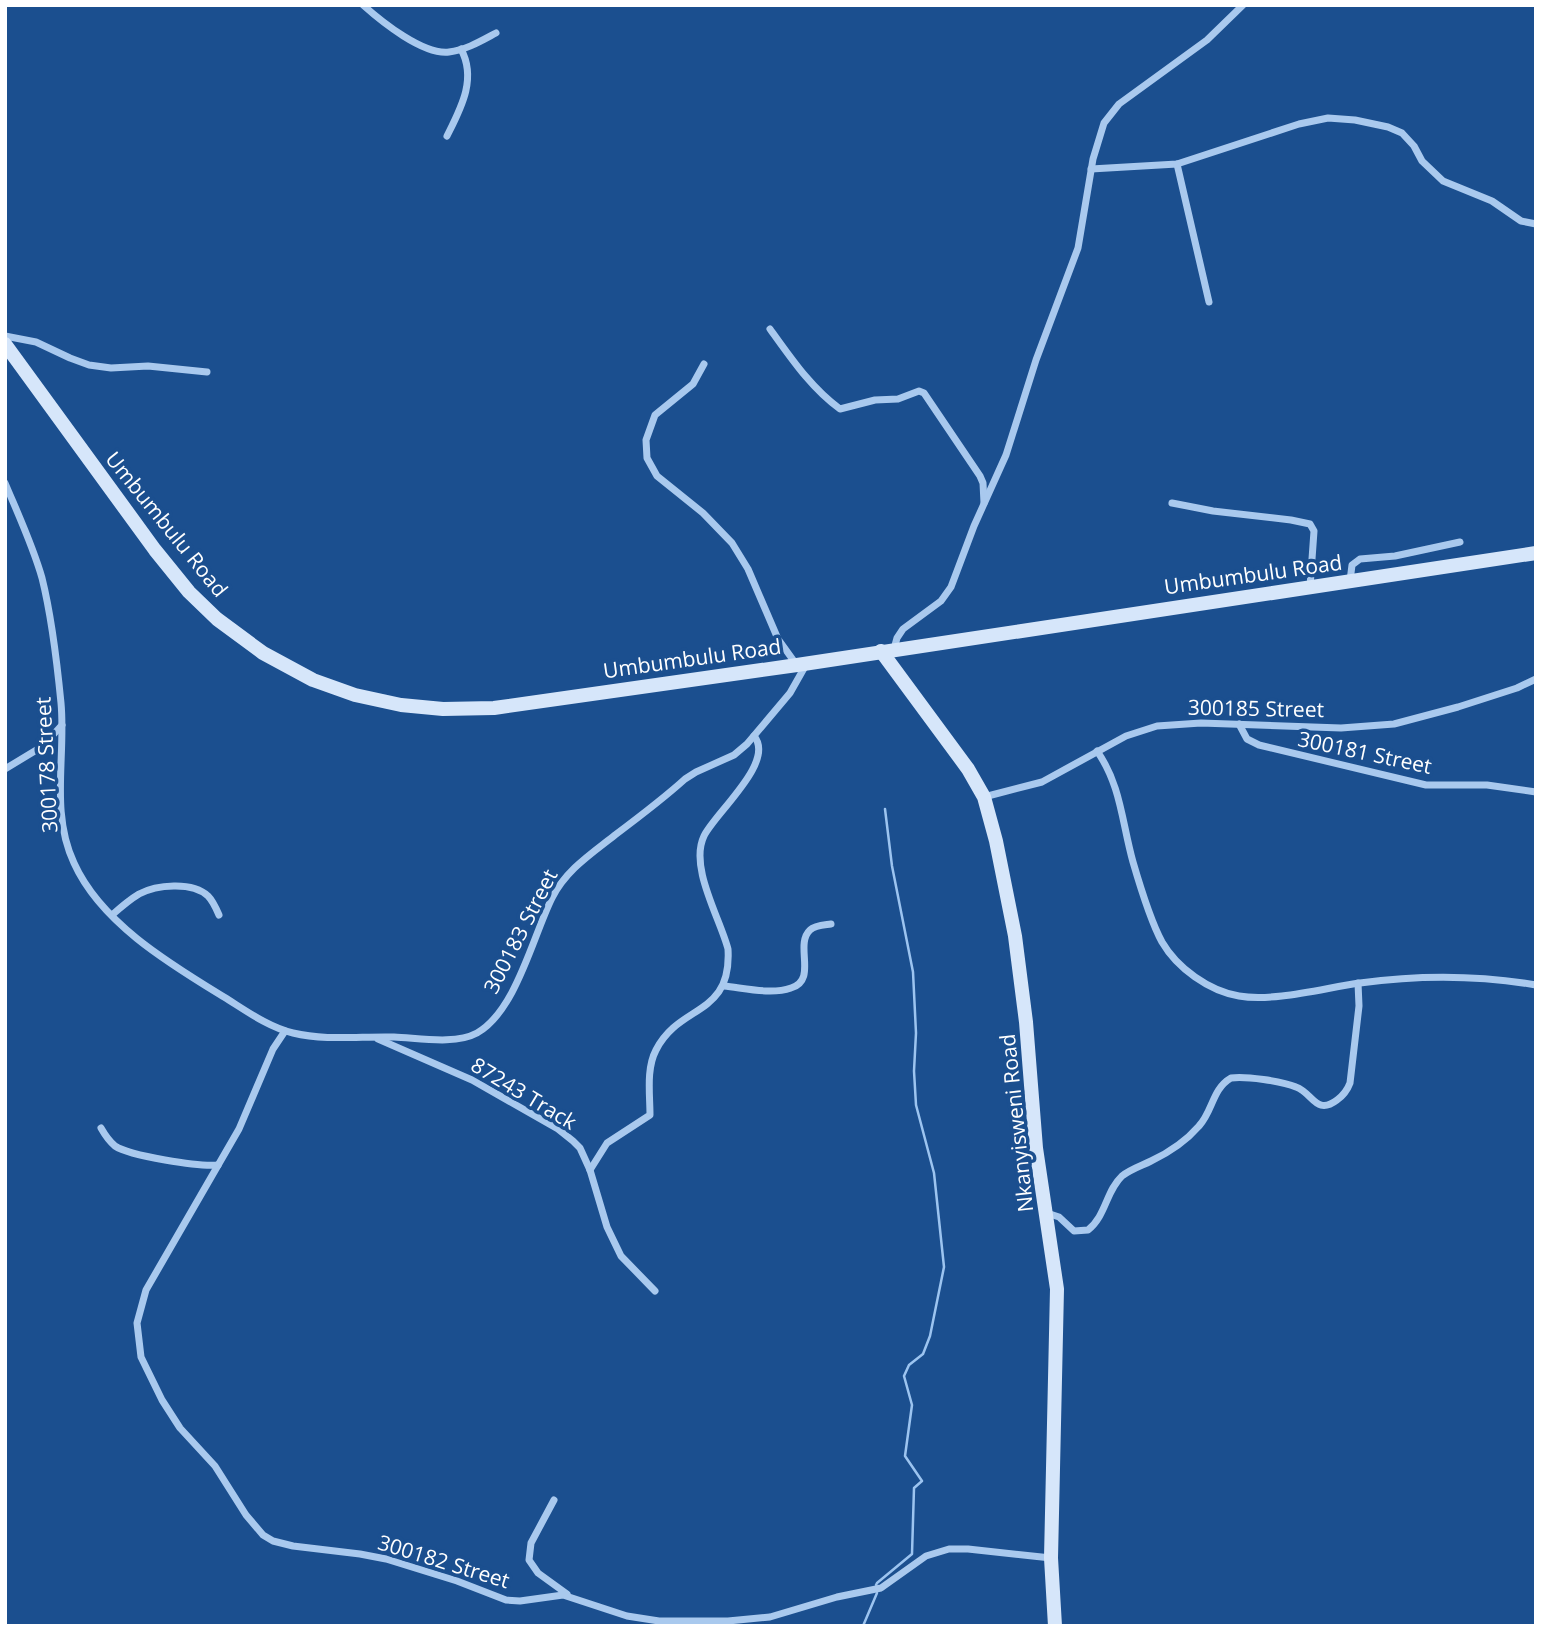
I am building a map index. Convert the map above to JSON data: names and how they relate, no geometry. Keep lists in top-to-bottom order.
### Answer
{
  "streets": {
    "main road": ["Umbumbulu Road", "Nkanyisweni Road"],
    "street": [
      "300185 Street",
      "300181 Street",
      "300178 Street",
      "300183 Street",
      "87243 Track",
      "300182 Street"
    ]
  },
  "crossings": [
    ["Umbumbulu Road", "300183 Street"],
    ["Umbumbulu Road", "Nkanyisweni Road"],
    ["300185 Street", "300181 Street"],
    ["300185 Street", "Nkanyisweni Road"],
    ["300178 Street", "300183 Street"],
    ["300178 Street", "300182 Street"],
    ["300183 Street", "87243 Track"],
    ["300183 Street", "300182 Street"],
    ["Nkanyisweni Road", "300182 Street"]
  ]
}
